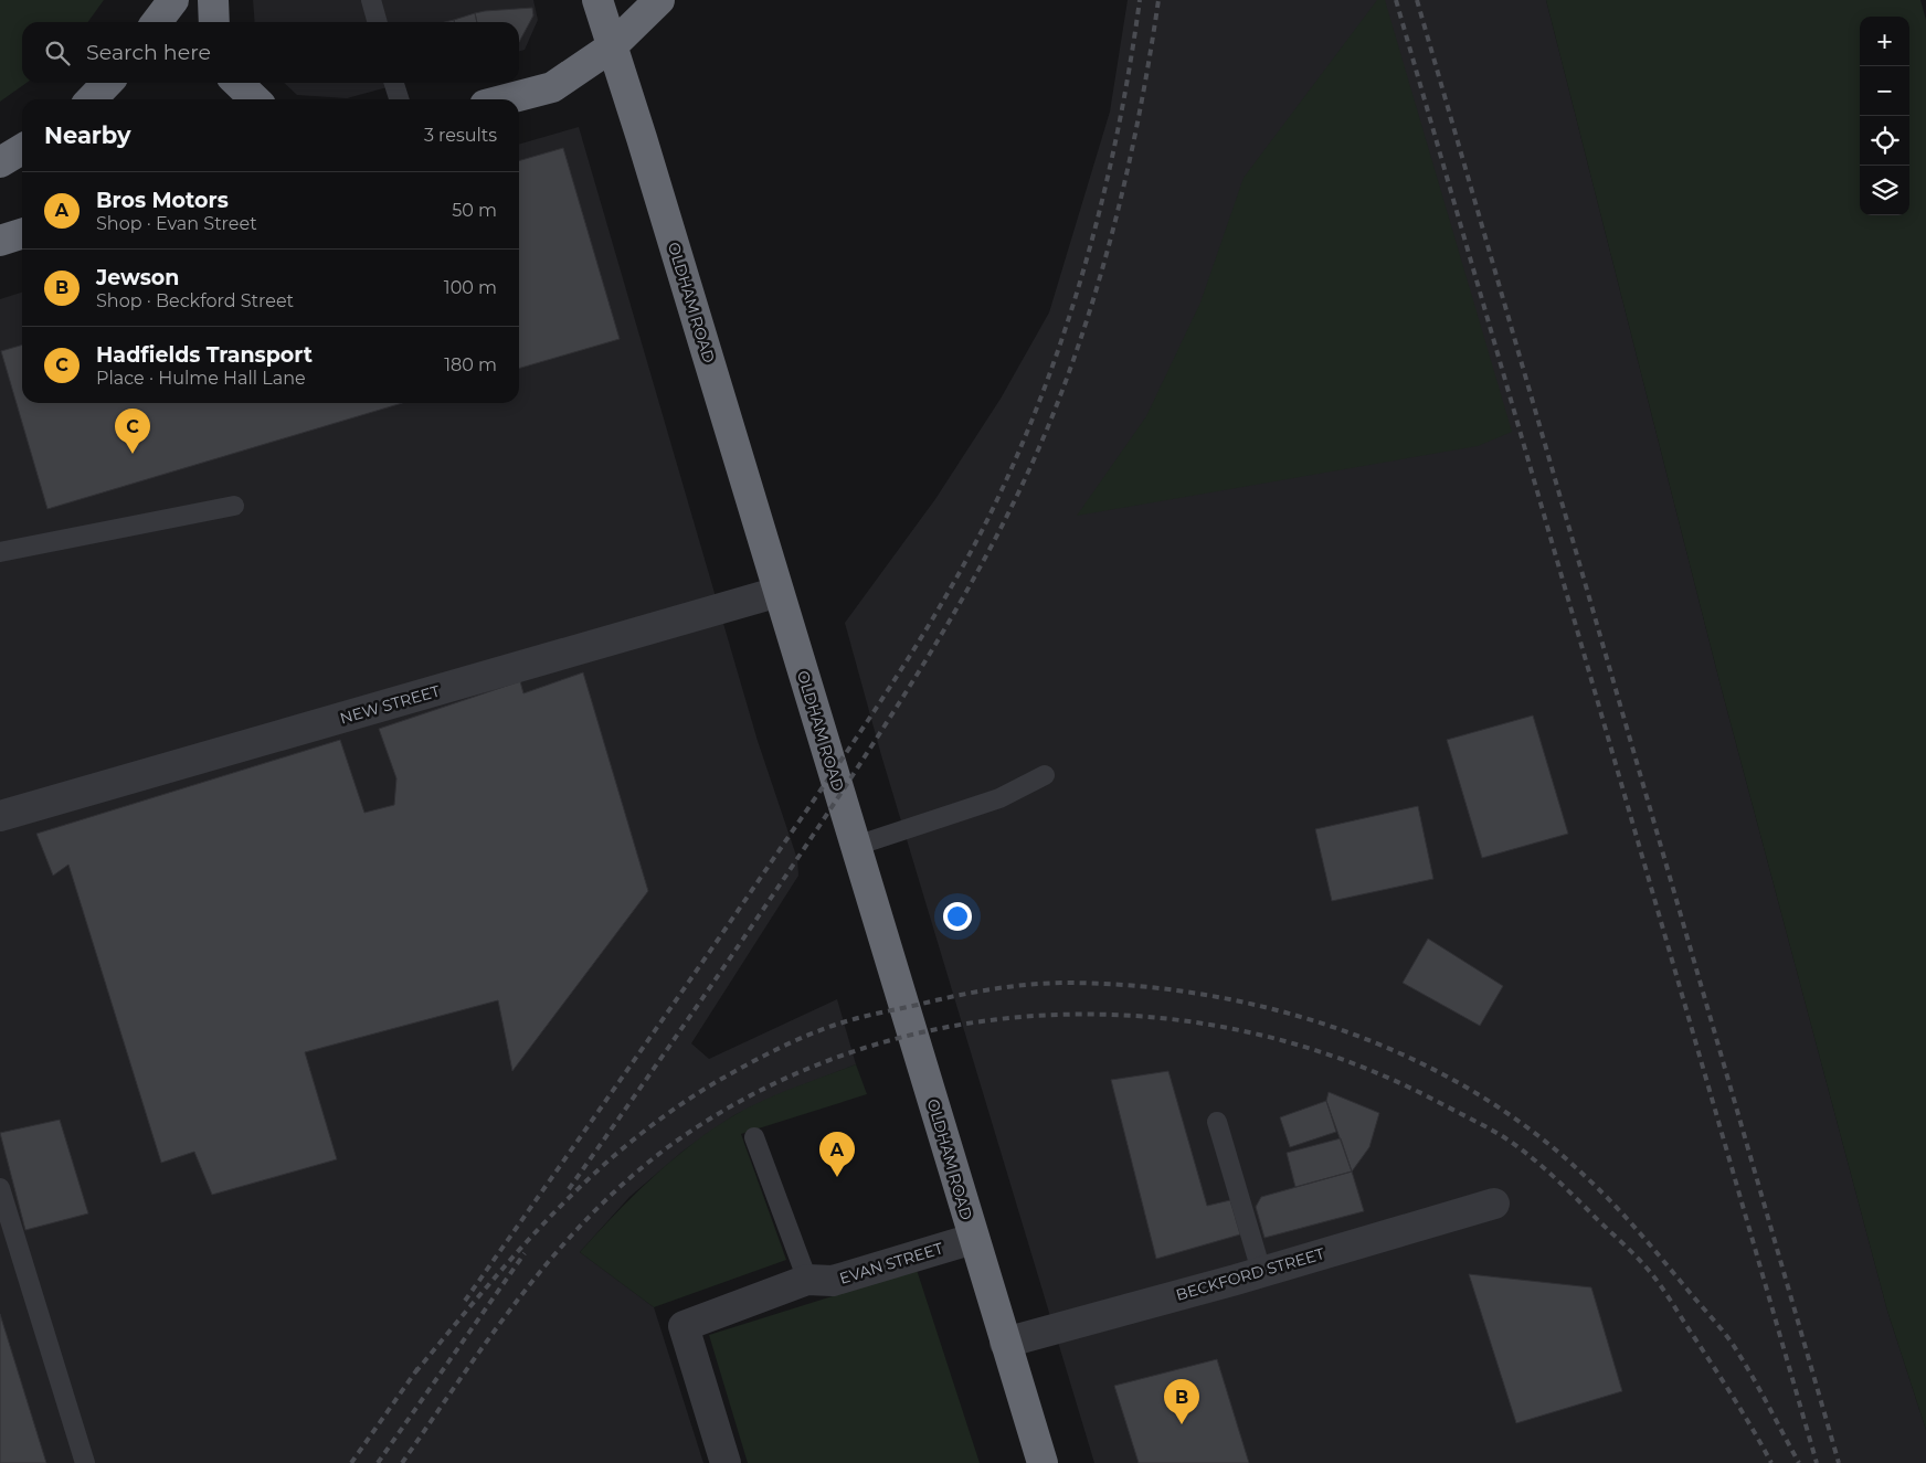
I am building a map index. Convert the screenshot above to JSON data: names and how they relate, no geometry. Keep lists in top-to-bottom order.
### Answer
{
  "streets": {
    "highway": ["OLDHAM ROAD"],
    "street": ["NEW STREET", "EVAN STREET", "BECKFORD STREET"]
  },
  "crossings": [
    ["OLDHAM ROAD", "NEW STREET"],
    ["OLDHAM ROAD", "EVAN STREET"],
    ["OLDHAM ROAD", "BECKFORD STREET"]
  ],
  "page": {
    "map_buttons": ["+", "−"],
    "search": "Search here",
    "heading": ["Nearby", "3 results"],
    "list": [
      {
        "mark": "A",
        "name": "Bros Motors",
        "note": "Shop · Evan Street",
        "value": "50 m"
      },
      {
        "mark": "B",
        "name": "Jewson",
        "note": "Shop · Beckford Street",
        "value": "100 m"
      },
      {
        "mark": "C",
        "name": "Hadfields Transport",
        "note": "Place · Hulme Hall Lane",
        "value": "180 m"
      }
    ],
    "pins": ["C", "A", "B"]
  }
}
